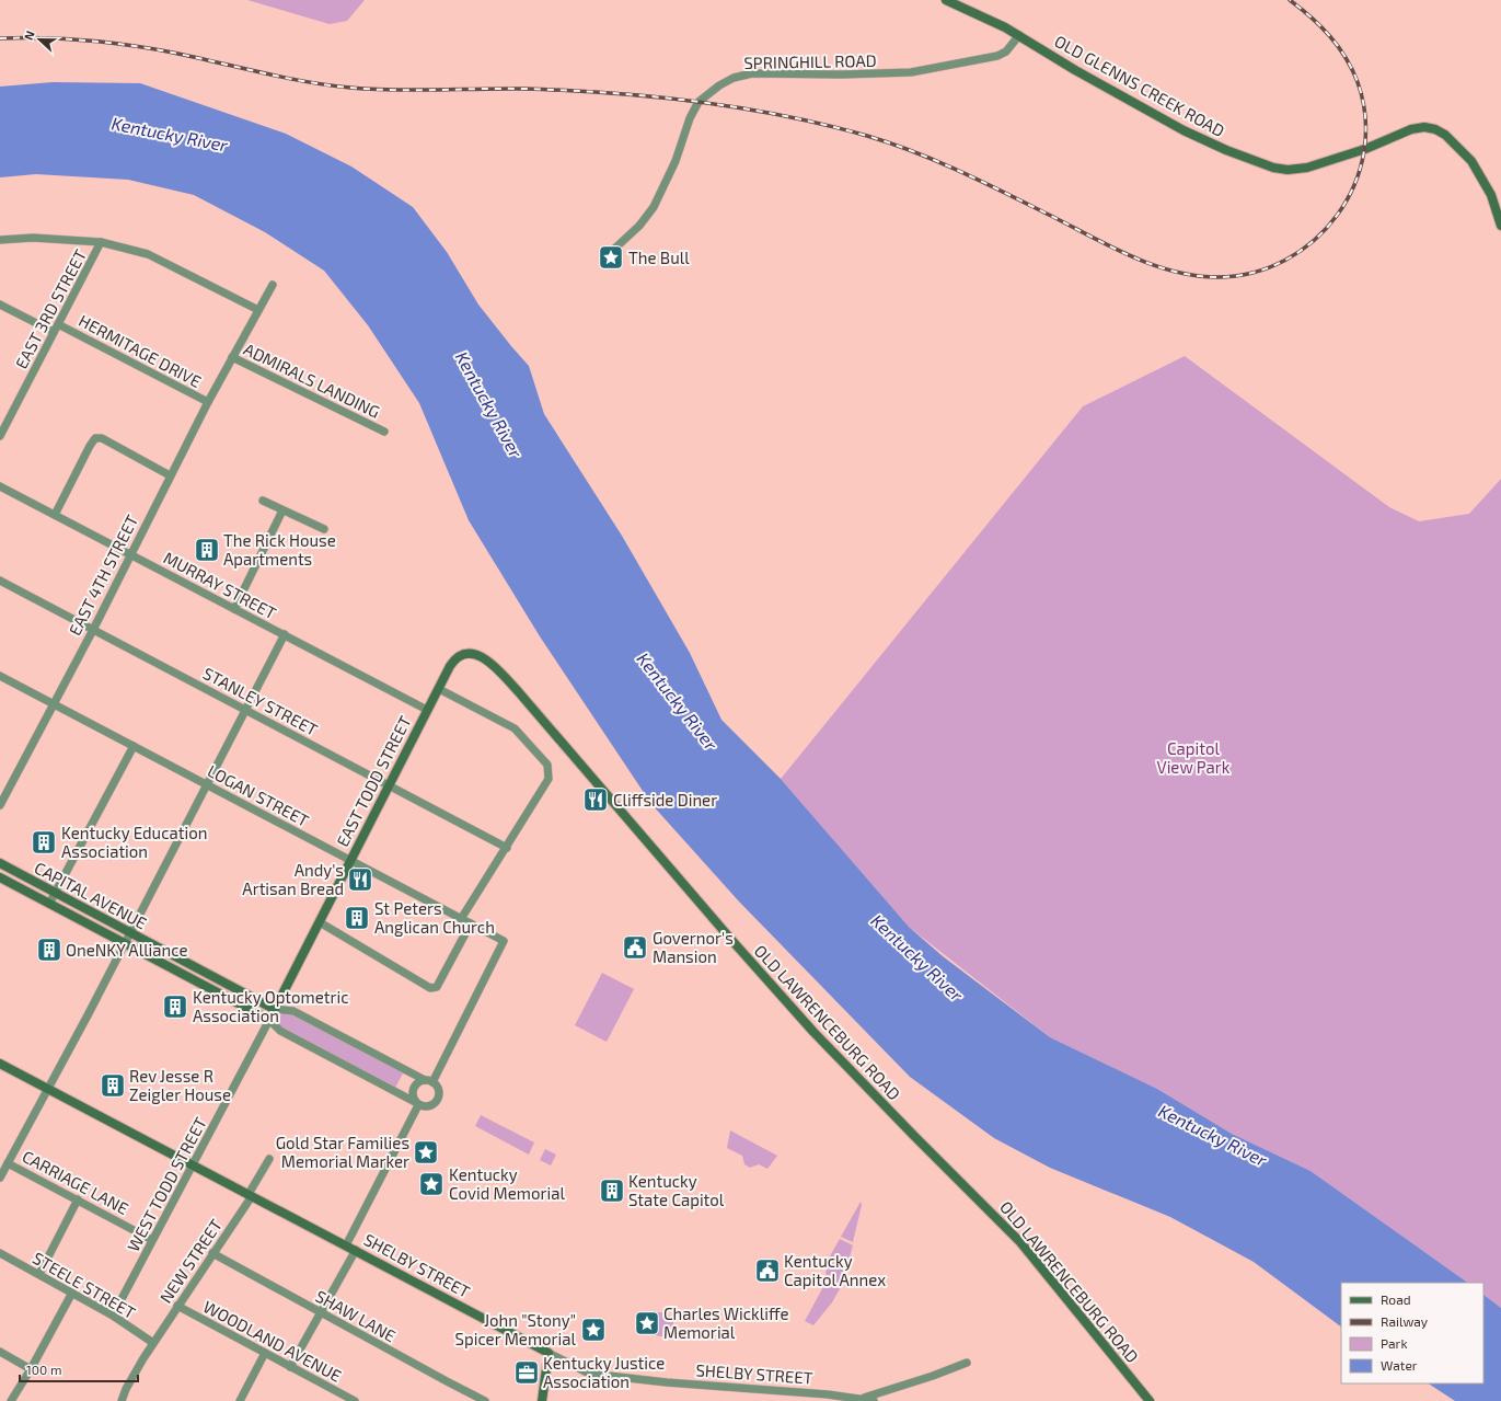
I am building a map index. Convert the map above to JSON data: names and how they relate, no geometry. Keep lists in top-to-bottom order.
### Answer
{
  "streets": {
    "main road": [
      "OLD GLENNS CREEK ROAD",
      "EAST TODD STREET",
      "CAPITAL AVENUE",
      "OLD LAWRENCEBURG ROAD",
      "SHELBY STREET"
    ],
    "street": [
      "SPRINGHILL ROAD",
      "EAST 3RD STREET",
      "HERMITAGE DRIVE",
      "ADMIRALS LANDING",
      "EAST 4TH STREET",
      "MURRAY STREET",
      "STANLEY STREET",
      "LOGAN STREET",
      "CARRIAGE LANE",
      "WEST TODD STREET",
      "NEW STREET",
      "STEELE STREET",
      "SHAW LANE",
      "WOODLAND AVENUE"
    ]
  },
  "crossings": [
    ["SPRINGHILL ROAD", "OLD GLENNS CREEK ROAD"],
    ["EAST 3RD STREET", "HERMITAGE DRIVE"],
    ["HERMITAGE DRIVE", "EAST 4TH STREET"],
    ["ADMIRALS LANDING", "EAST 4TH STREET"],
    ["EAST 4TH STREET", "MURRAY STREET"],
    ["EAST 4TH STREET", "STANLEY STREET"],
    ["EAST 4TH STREET", "LOGAN STREET"],
    ["MURRAY STREET", "EAST TODD STREET"],
    ["STANLEY STREET", "EAST TODD STREET"],
    ["EAST TODD STREET", "LOGAN STREET"],
    ["EAST TODD STREET", "CAPITAL AVENUE"],
    ["EAST TODD STREET", "OLD LAWRENCEBURG ROAD"],
    ["EAST TODD STREET", "WEST TODD STREET"],
    ["LOGAN STREET", "CAPITAL AVENUE"],
    ["CAPITAL AVENUE", "WEST TODD STREET"],
    ["CARRIAGE LANE", "WEST TODD STREET"],
    ["WEST TODD STREET", "SHELBY STREET"],
    ["WEST TODD STREET", "STEELE STREET"],
    ["NEW STREET", "SHELBY STREET"],
    ["NEW STREET", "STEELE STREET"],
    ["NEW STREET", "SHAW LANE"],
    ["NEW STREET", "WOODLAND AVENUE"]
  ],
  "water": ["Kentucky River"],
  "parks": ["Capitol View Park"],
  "places": {
    "place": [
      "The Bull",
      "Gold Star Families Memorial Marker",
      "Kentucky Covid Memorial",
      "Charles Wickliffe Memorial",
      "John \"Stony\" Spicer Memorial"
    ],
    "building": [
      "The Rick House Apartments",
      "Kentucky Education Association",
      "St Peters Anglican Church",
      "OneNKY Alliance",
      "Kentucky Optometric Association",
      "Rev Jesse R Zeigler House",
      "Kentucky State Capitol"
    ],
    "restaurant": ["Cliffside Diner", "Andy's Artisan Bread"],
    "public building": ["Governor's Mansion", "Kentucky Capitol Annex"],
    "office": ["Kentucky Justice Association"]
  },
  "legend": [
    "Road",
    "Railway",
    "Park",
    "Water"
  ],
  "scale_bar": "100 m",
  "north": "left"
}
